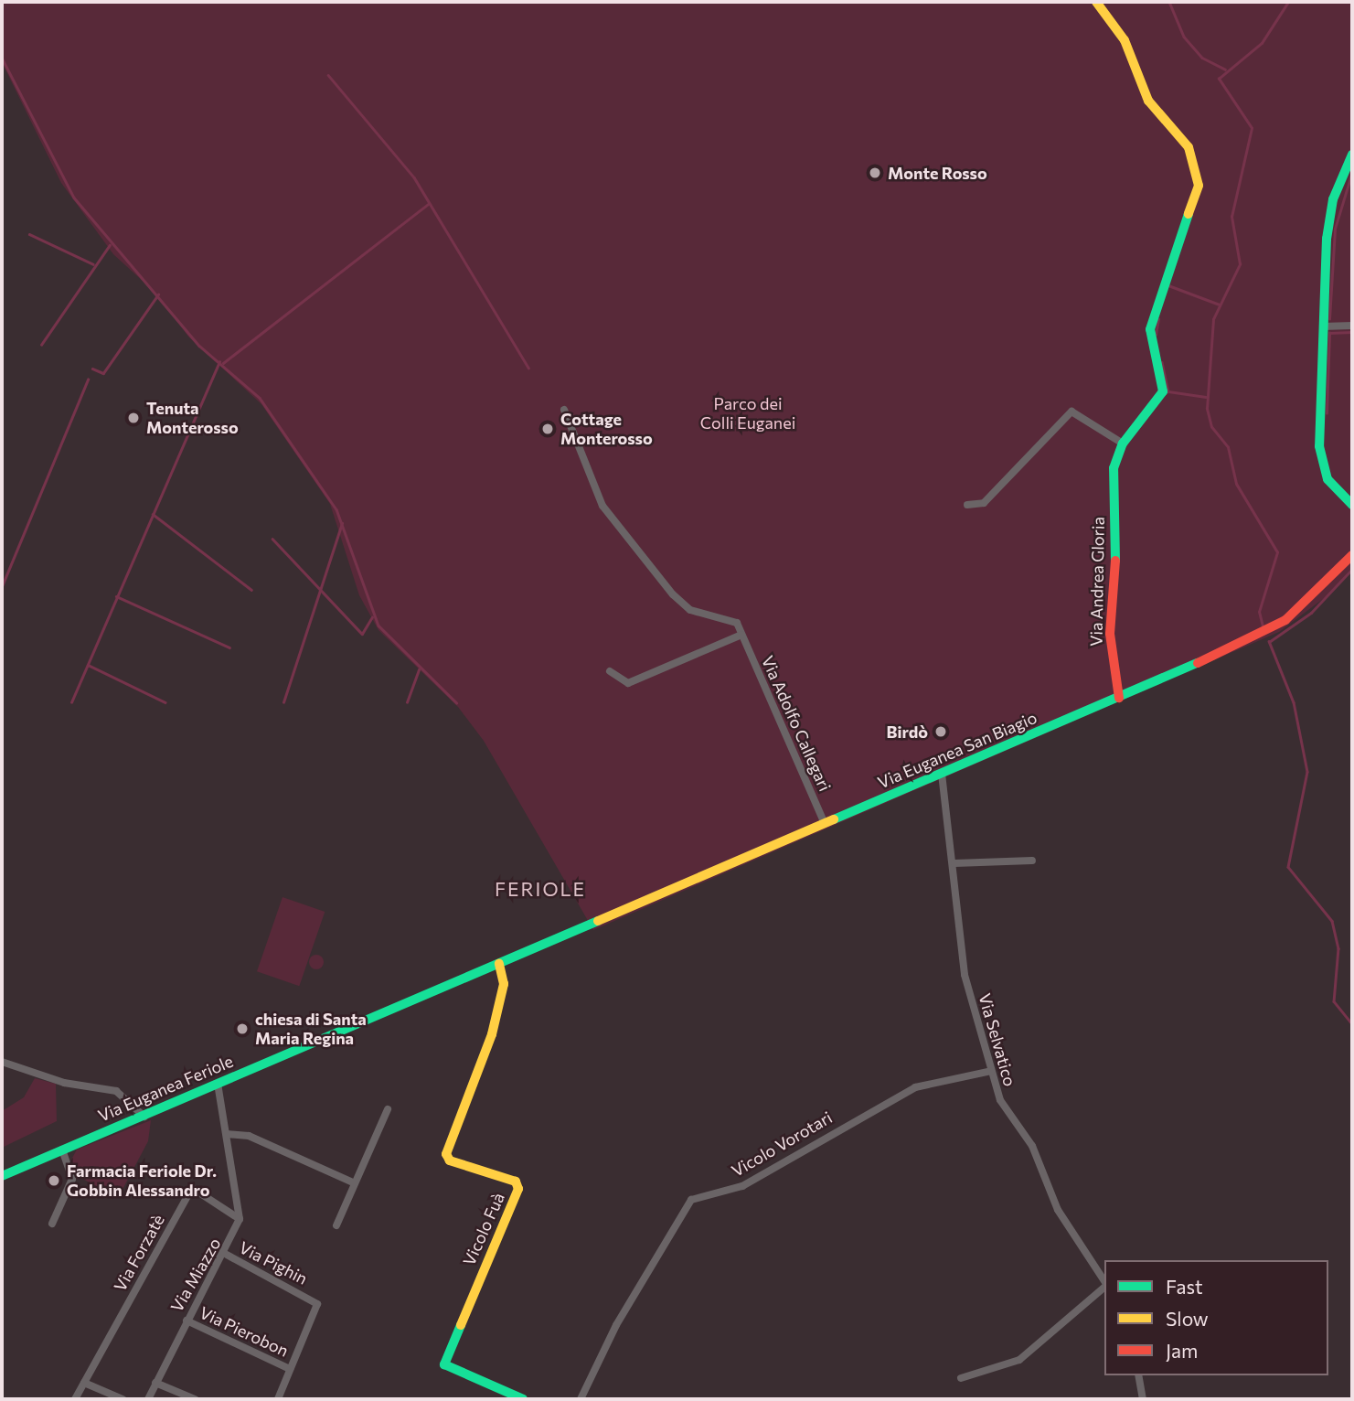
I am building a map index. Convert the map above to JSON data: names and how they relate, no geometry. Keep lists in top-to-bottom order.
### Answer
{
  "streets": {
    "main road": [
      "Via Andrea Gloria",
      "Via Euganea San Biagio",
      "Via Euganea Feriole",
      "Vicolo Fuà"
    ],
    "street": [
      "Via Adolfo Callegari",
      "Via Selvatico",
      "Vicolo Vorotari",
      "Via Forzatè",
      "Via Pighin",
      "Via Miazzo",
      "Via Pierobon"
    ]
  },
  "crossings": [
    ["Via Andrea Gloria", "Via Euganea San Biagio"],
    ["Via Adolfo Callegari", "Via Euganea San Biagio"],
    ["Via Euganea San Biagio", "Via Selvatico"],
    ["Via Euganea San Biagio", "Via Euganea Feriole"],
    ["Via Selvatico", "Vicolo Vorotari"],
    ["Via Euganea Feriole", "Vicolo Fuà"],
    ["Via Euganea Feriole", "Via Miazzo"],
    ["Via Forzatè", "Via Miazzo"],
    ["Via Pighin", "Via Miazzo"],
    ["Via Pighin", "Via Pierobon"],
    ["Via Miazzo", "Via Pierobon"]
  ],
  "districts": ["FERIOLE"],
  "parks": ["Parco dei Colli Euganei"],
  "places": [
    "Monte Rosso",
    "Tenuta Monterosso",
    "Cottage Monterosso",
    "Birdò",
    "chiesa di Santa Maria Regina",
    "Farmacia Feriole Dr. Gobbin Alessandro"
  ],
  "legend": ["Fast", "Slow", "Jam"]
}
